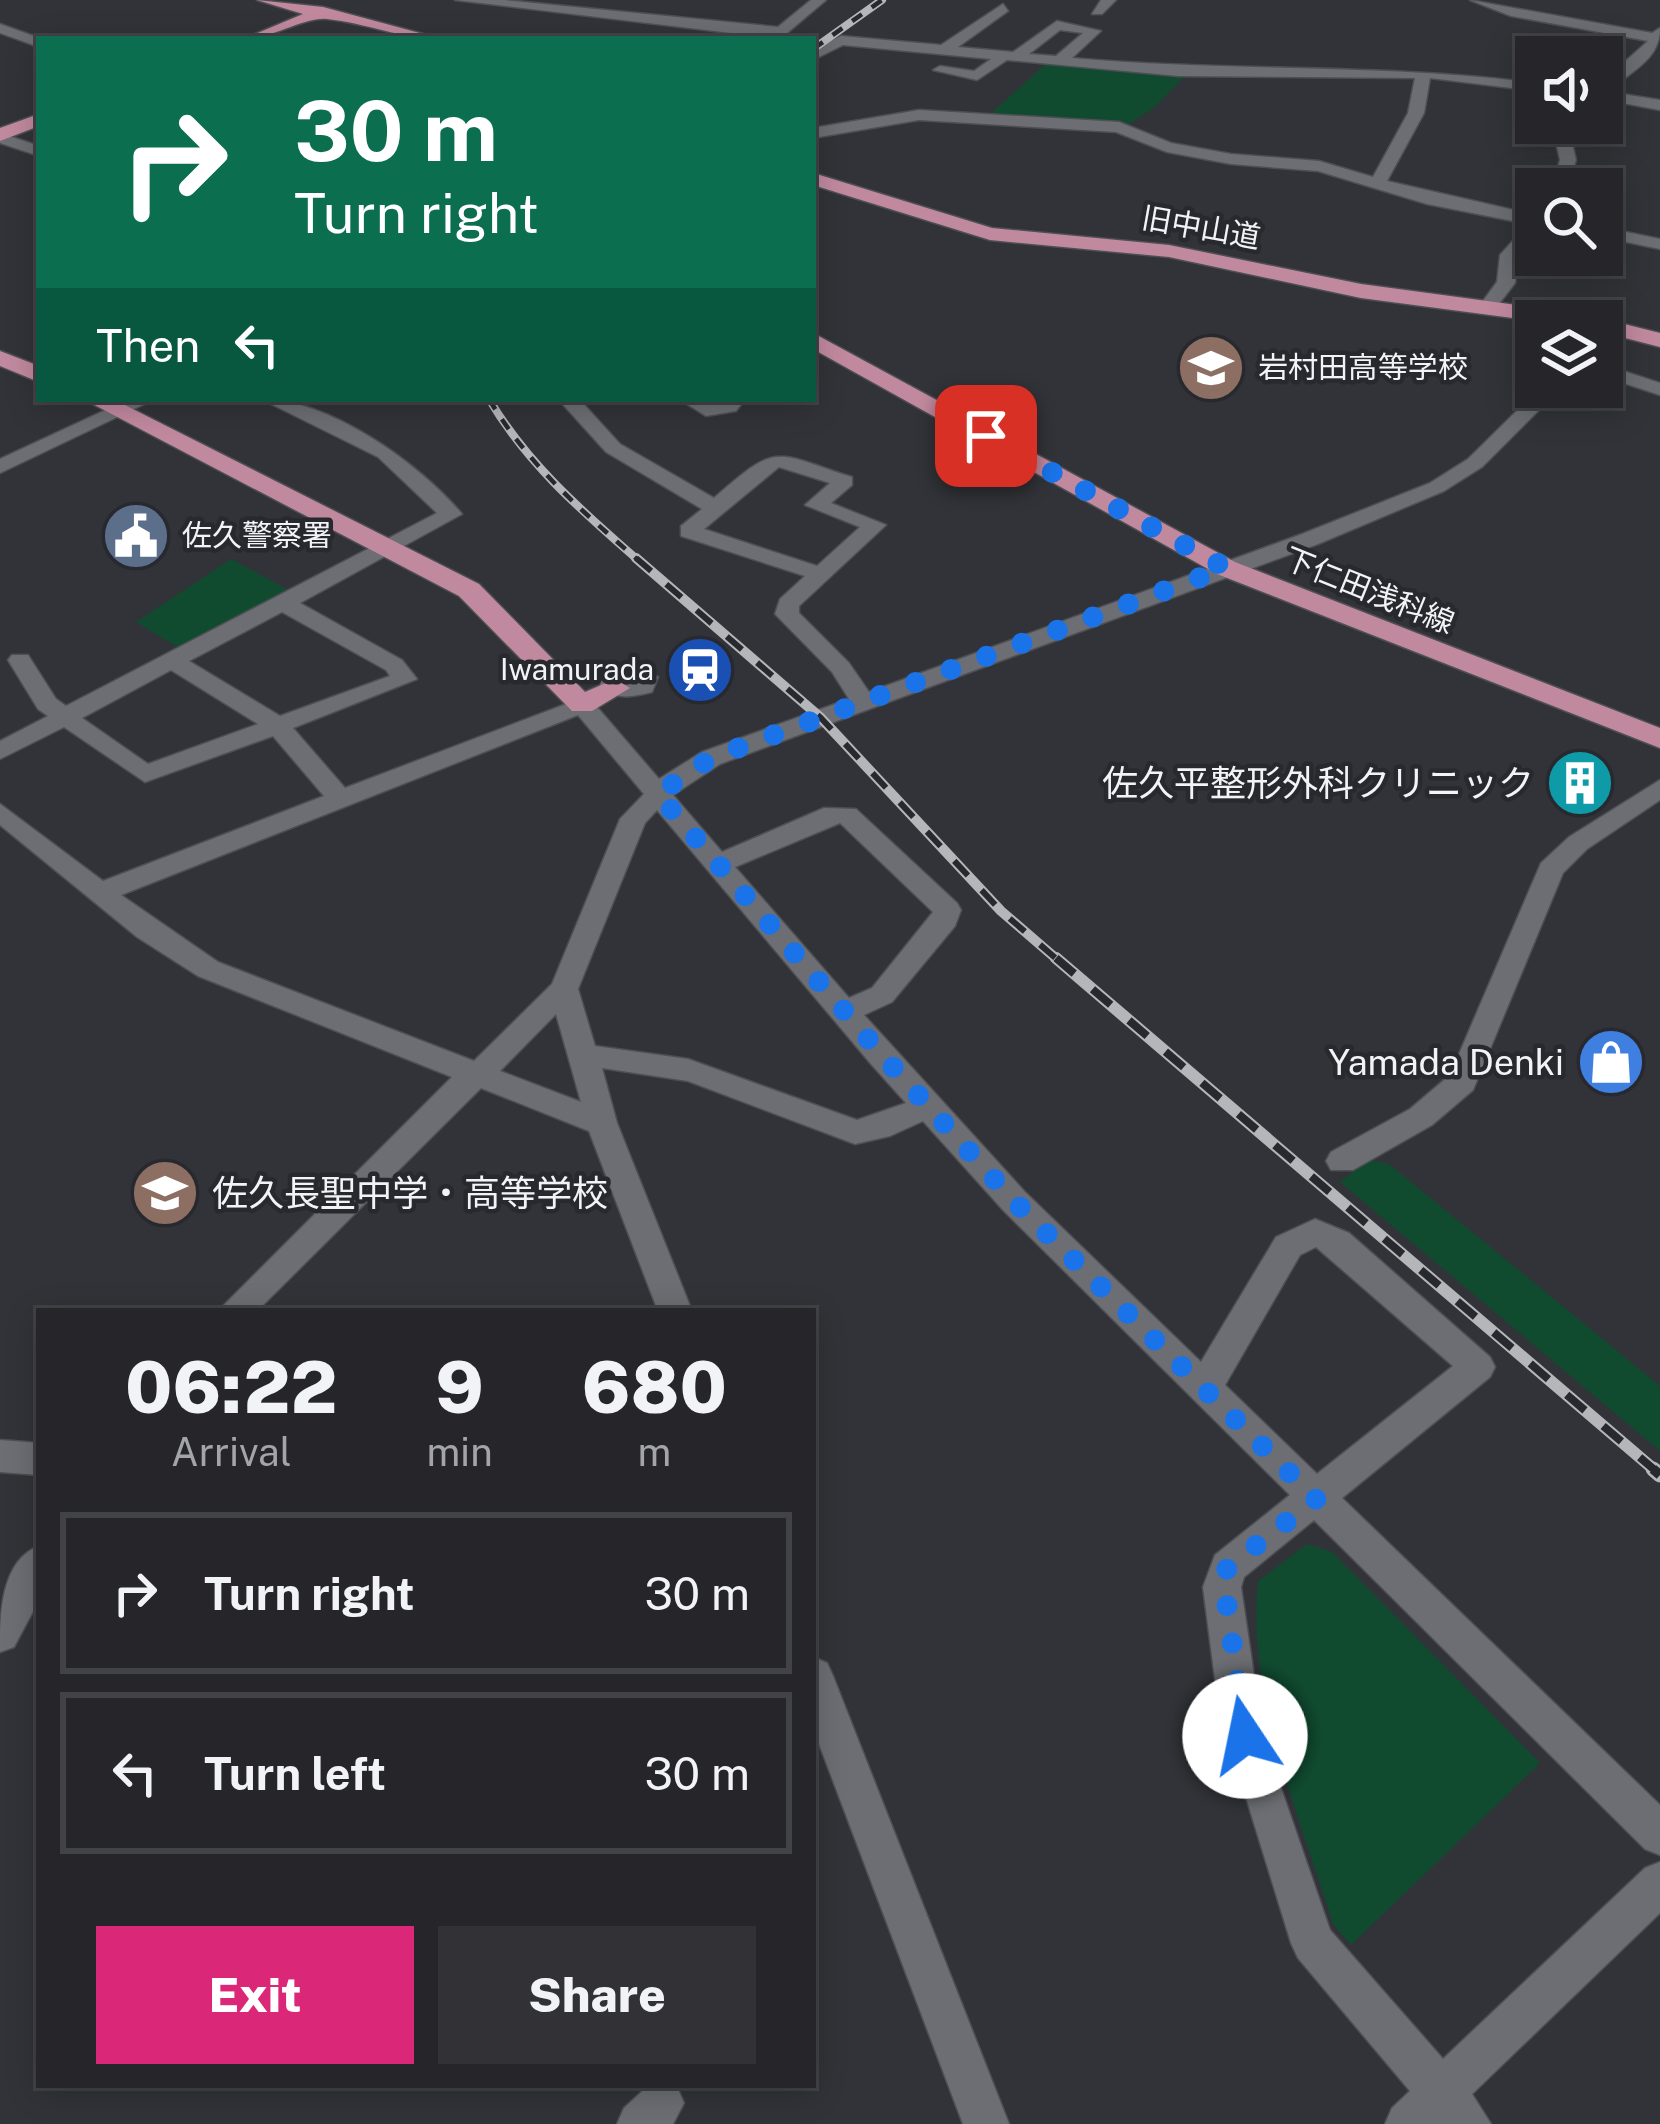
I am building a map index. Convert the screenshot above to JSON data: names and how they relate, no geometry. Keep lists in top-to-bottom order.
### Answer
{
  "streets": {
    "main road": ["旧中山道", "下仁田浅科線"]
  },
  "places": {
    "school or university": ["岩村田高等学校", "佐久長聖中学・高等学校"],
    "public building": ["佐久警察署"],
    "station": ["Iwamurada"],
    "building": ["佐久平整形外科クリニック"],
    "shop": ["Yamada Denki"]
  },
  "page": {
    "turn": ["30 m", "Turn right"],
    "then": "Then",
    "eta": [
      "06:22",
      "Arrival",
      "9",
      "min",
      "680",
      "m"
    ],
    "list": [
      {
        "name": "Turn right",
        "value": "30 m"
      },
      {
        "name": "Turn left",
        "value": "30 m"
      }
    ],
    "buttons": ["Exit", "Share"]
  }
}
